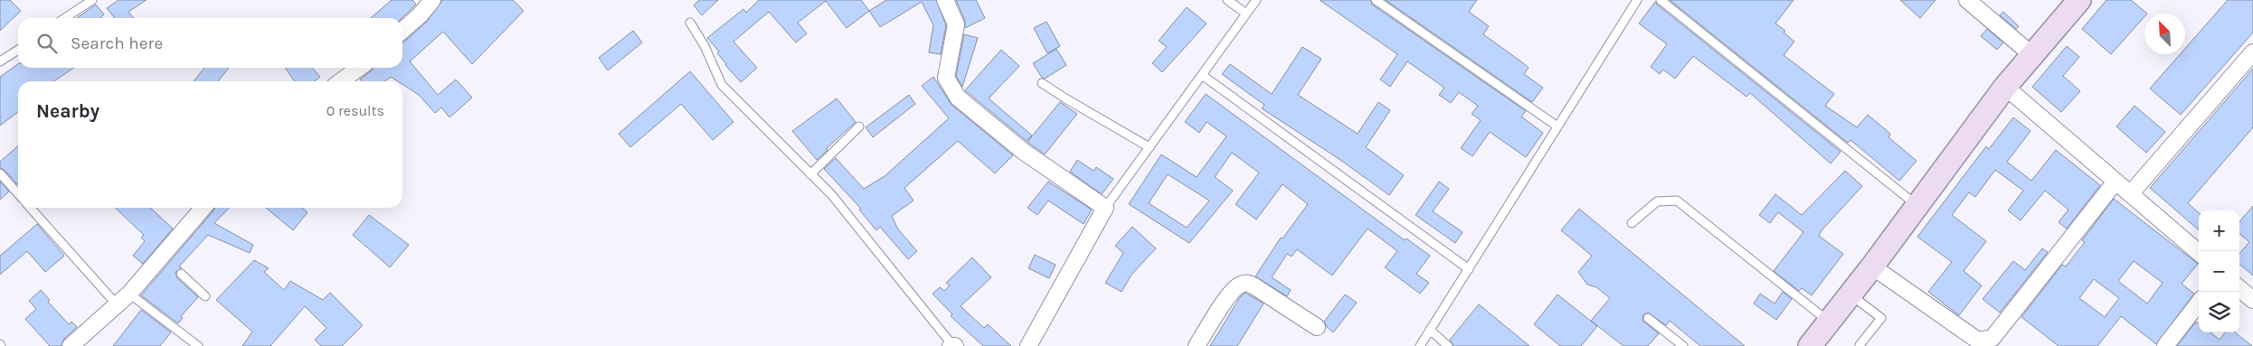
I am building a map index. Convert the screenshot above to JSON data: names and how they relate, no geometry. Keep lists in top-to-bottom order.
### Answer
{
  "north": "top left",
  "page": {
    "search": "Search here",
    "heading": ["Nearby", "0 results"],
    "map_buttons": ["+", "−"]
  }
}
